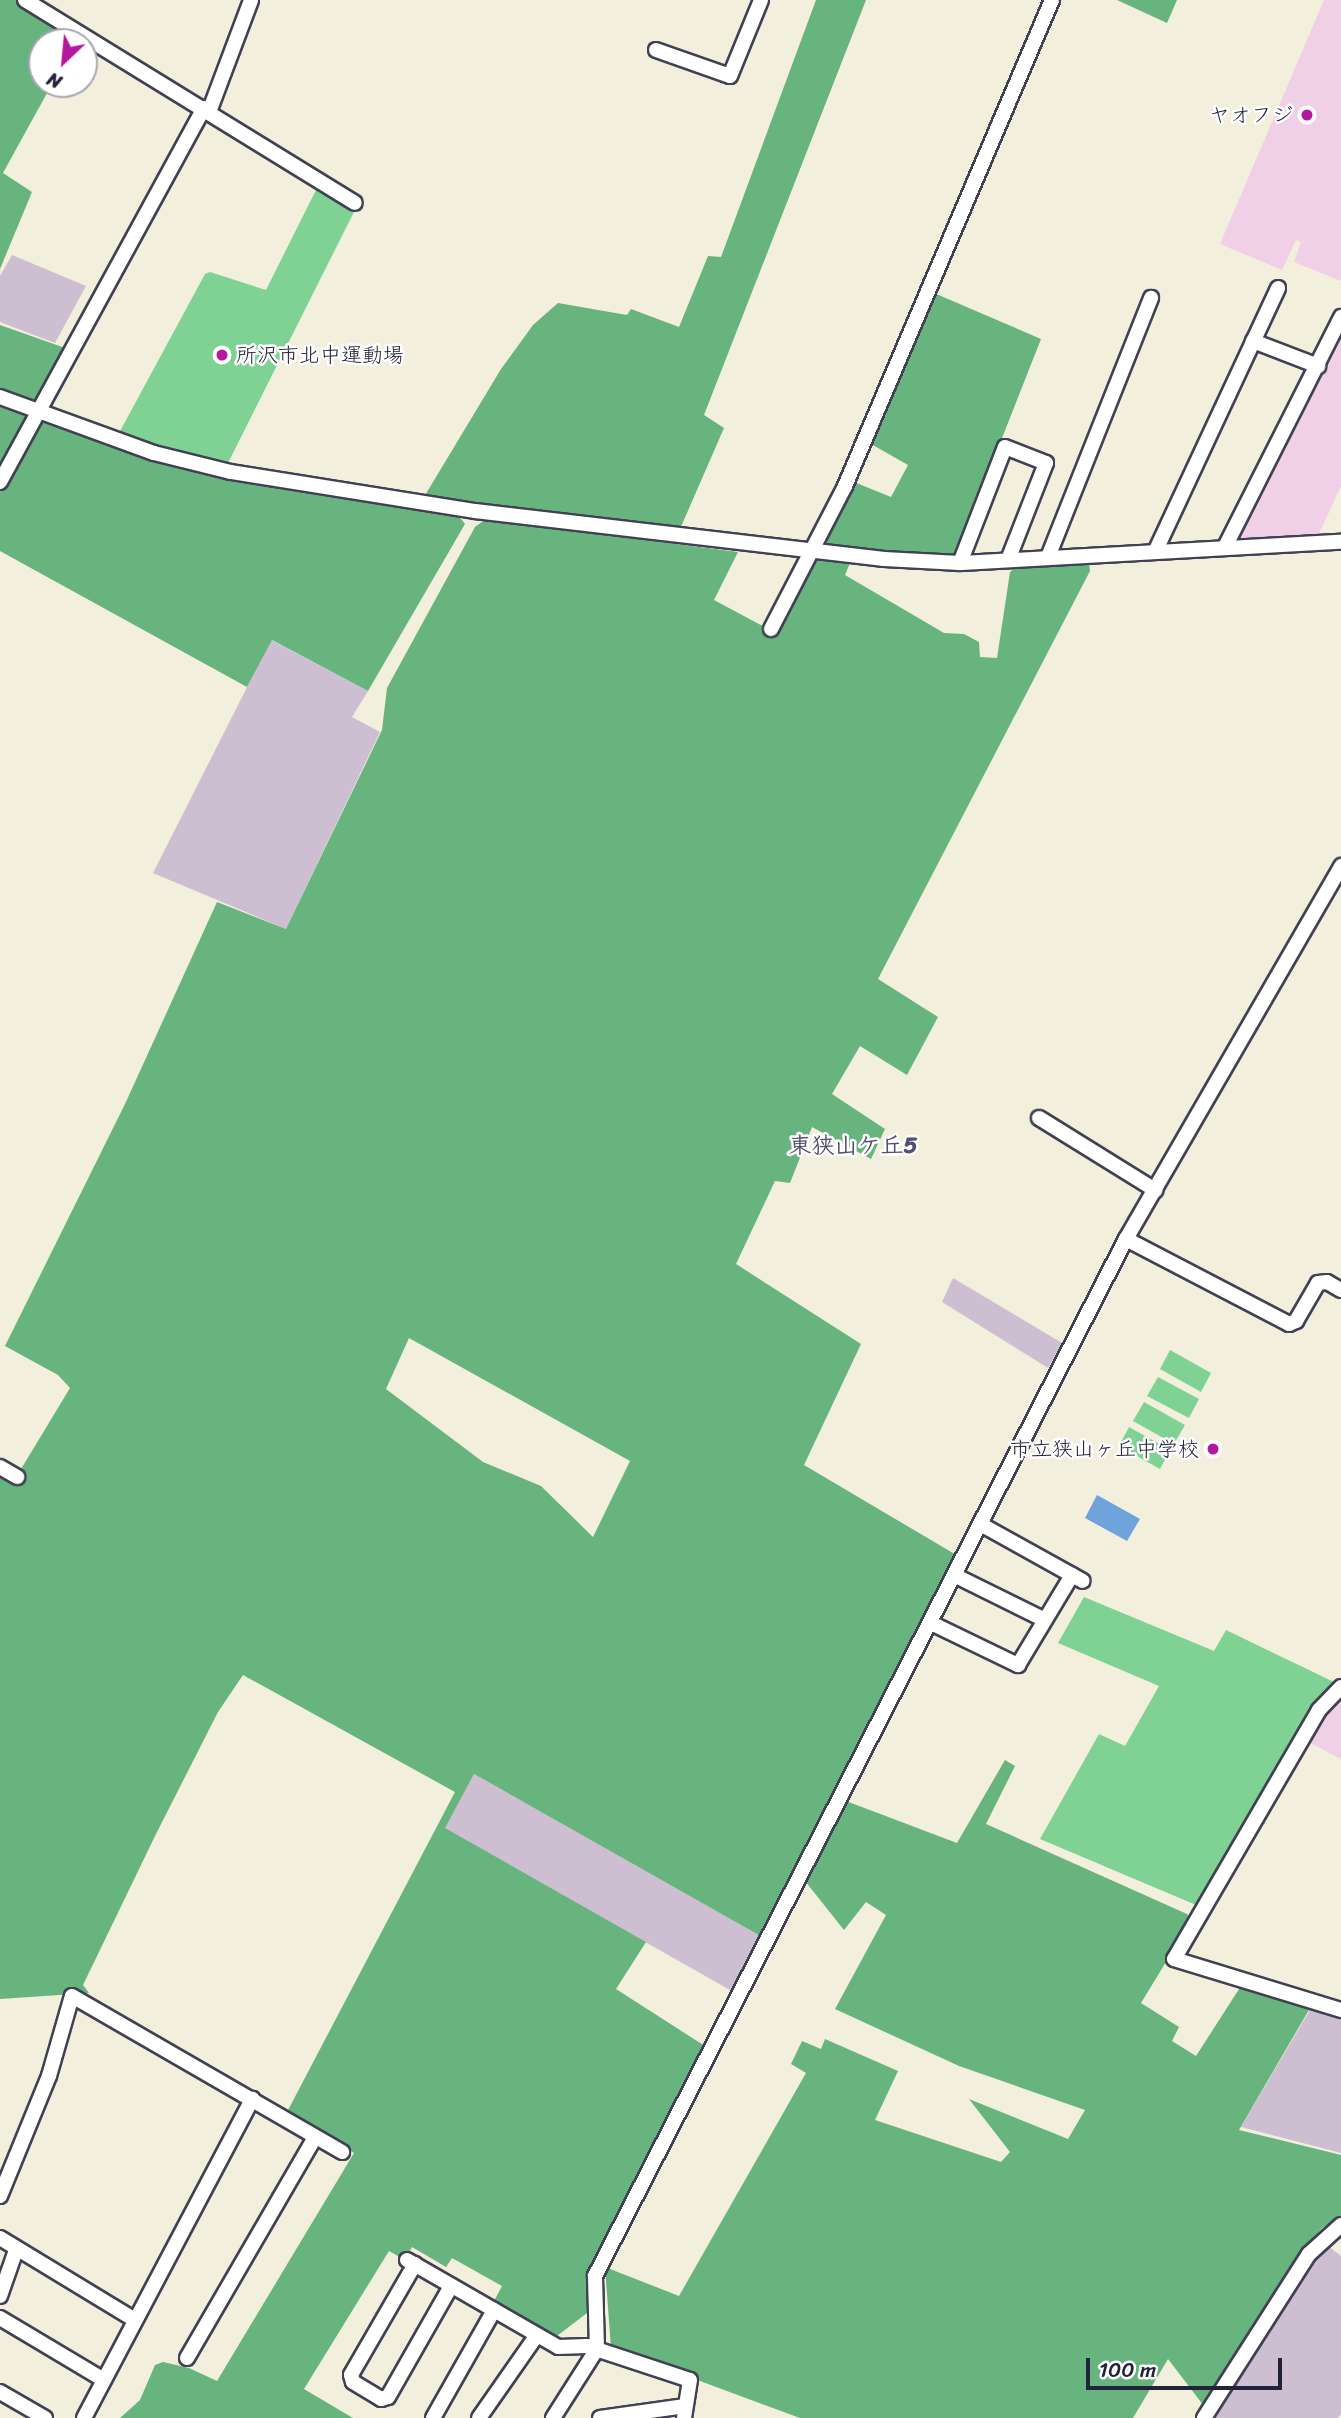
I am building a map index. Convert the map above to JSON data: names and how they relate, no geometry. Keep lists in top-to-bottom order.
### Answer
{
  "districts": ["東狭山ケ丘5"],
  "places": ["ヤオフジ", "所沢市北中運動場", "市立狭山ヶ丘中学校"],
  "scale_bar": "100 m",
  "north": "bottom left"
}
